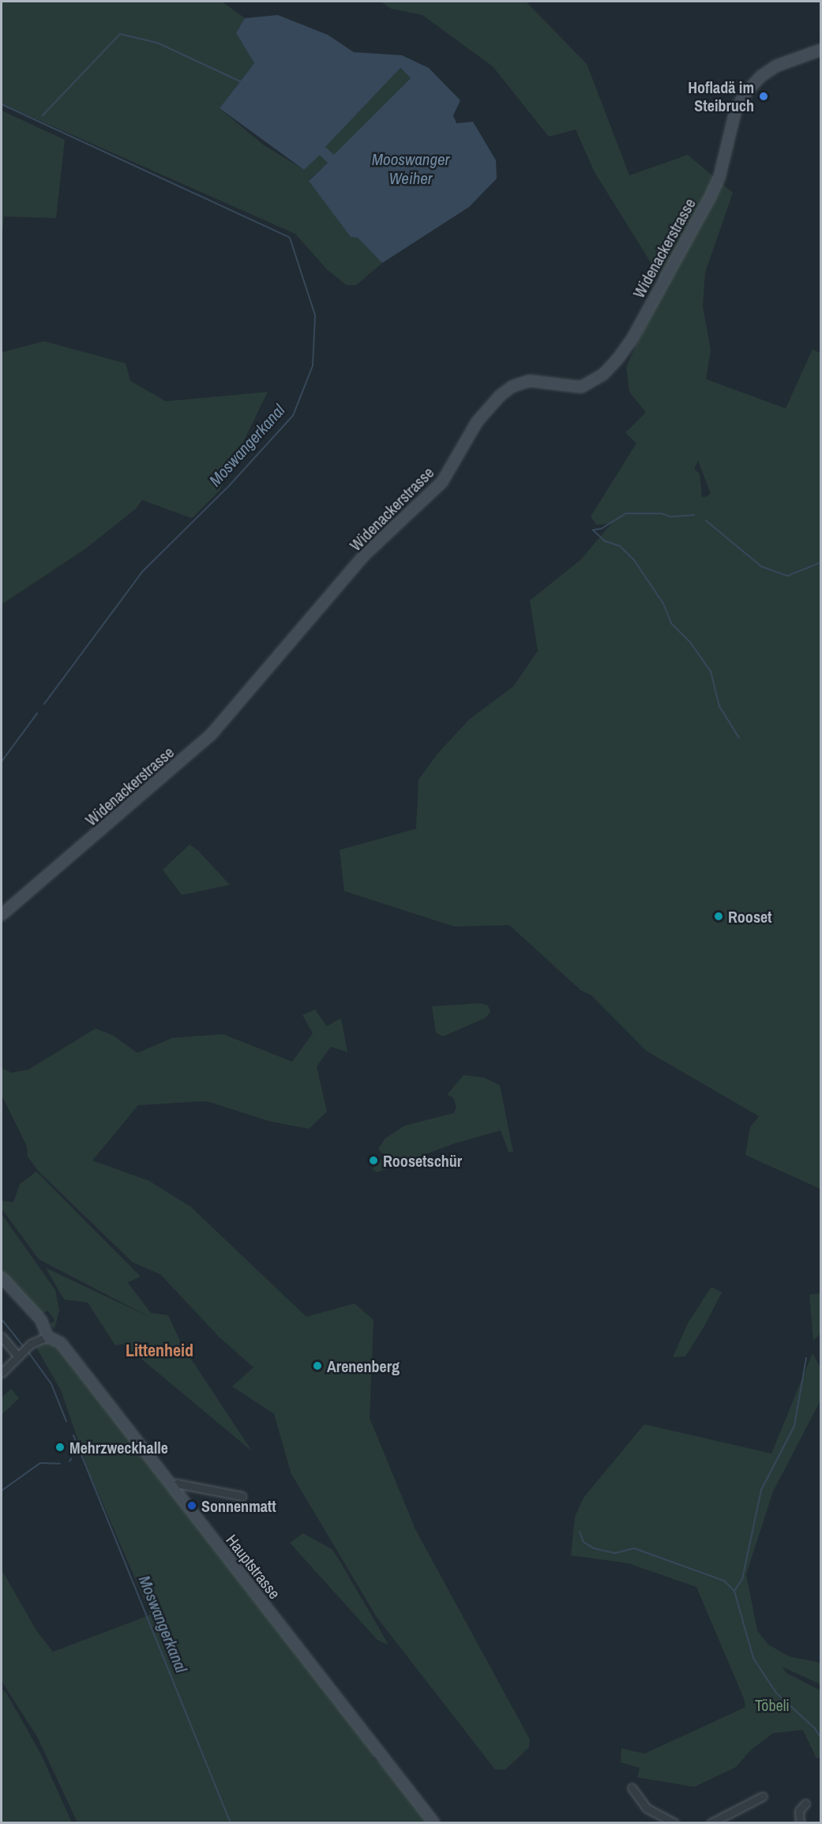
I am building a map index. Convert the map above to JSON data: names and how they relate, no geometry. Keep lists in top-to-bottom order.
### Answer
{
  "streets": {
    "street": ["Widenackerstrasse", "Hauptstrasse"]
  },
  "districts": ["Littenheid"],
  "water": ["Mooswanger Weiher", "Moswangerkanal"],
  "parks": ["Töbeli"],
  "places": [
    "Hofladä im Steibruch",
    "Rooset",
    "Roosetschür",
    "Arenenberg",
    "Mehrzweckhalle",
    "Sonnenmatt"
  ]
}
